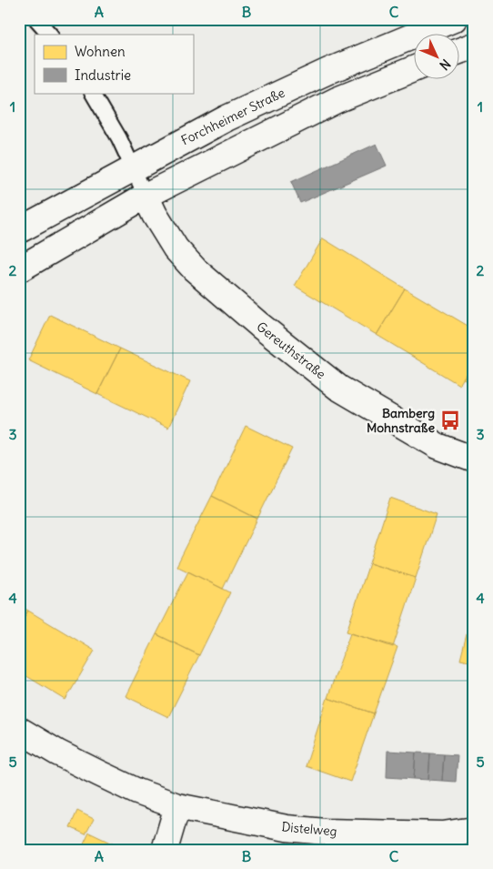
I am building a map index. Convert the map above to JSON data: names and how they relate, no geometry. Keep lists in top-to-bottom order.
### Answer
{
  "streets": {
    "street": ["Forchheimer Straße", "Gereuthstraße", "Distelweg"]
  },
  "places": {
    "bus stop": ["Bamberg Mohnstraße"]
  },
  "legend": ["Wohnen", "Industrie"],
  "north": "bottom right",
  "grid": {
    "columns": ["A", "B", "C"],
    "rows": [
      "1",
      "2",
      "3",
      "4",
      "5"
    ]
  }
}
